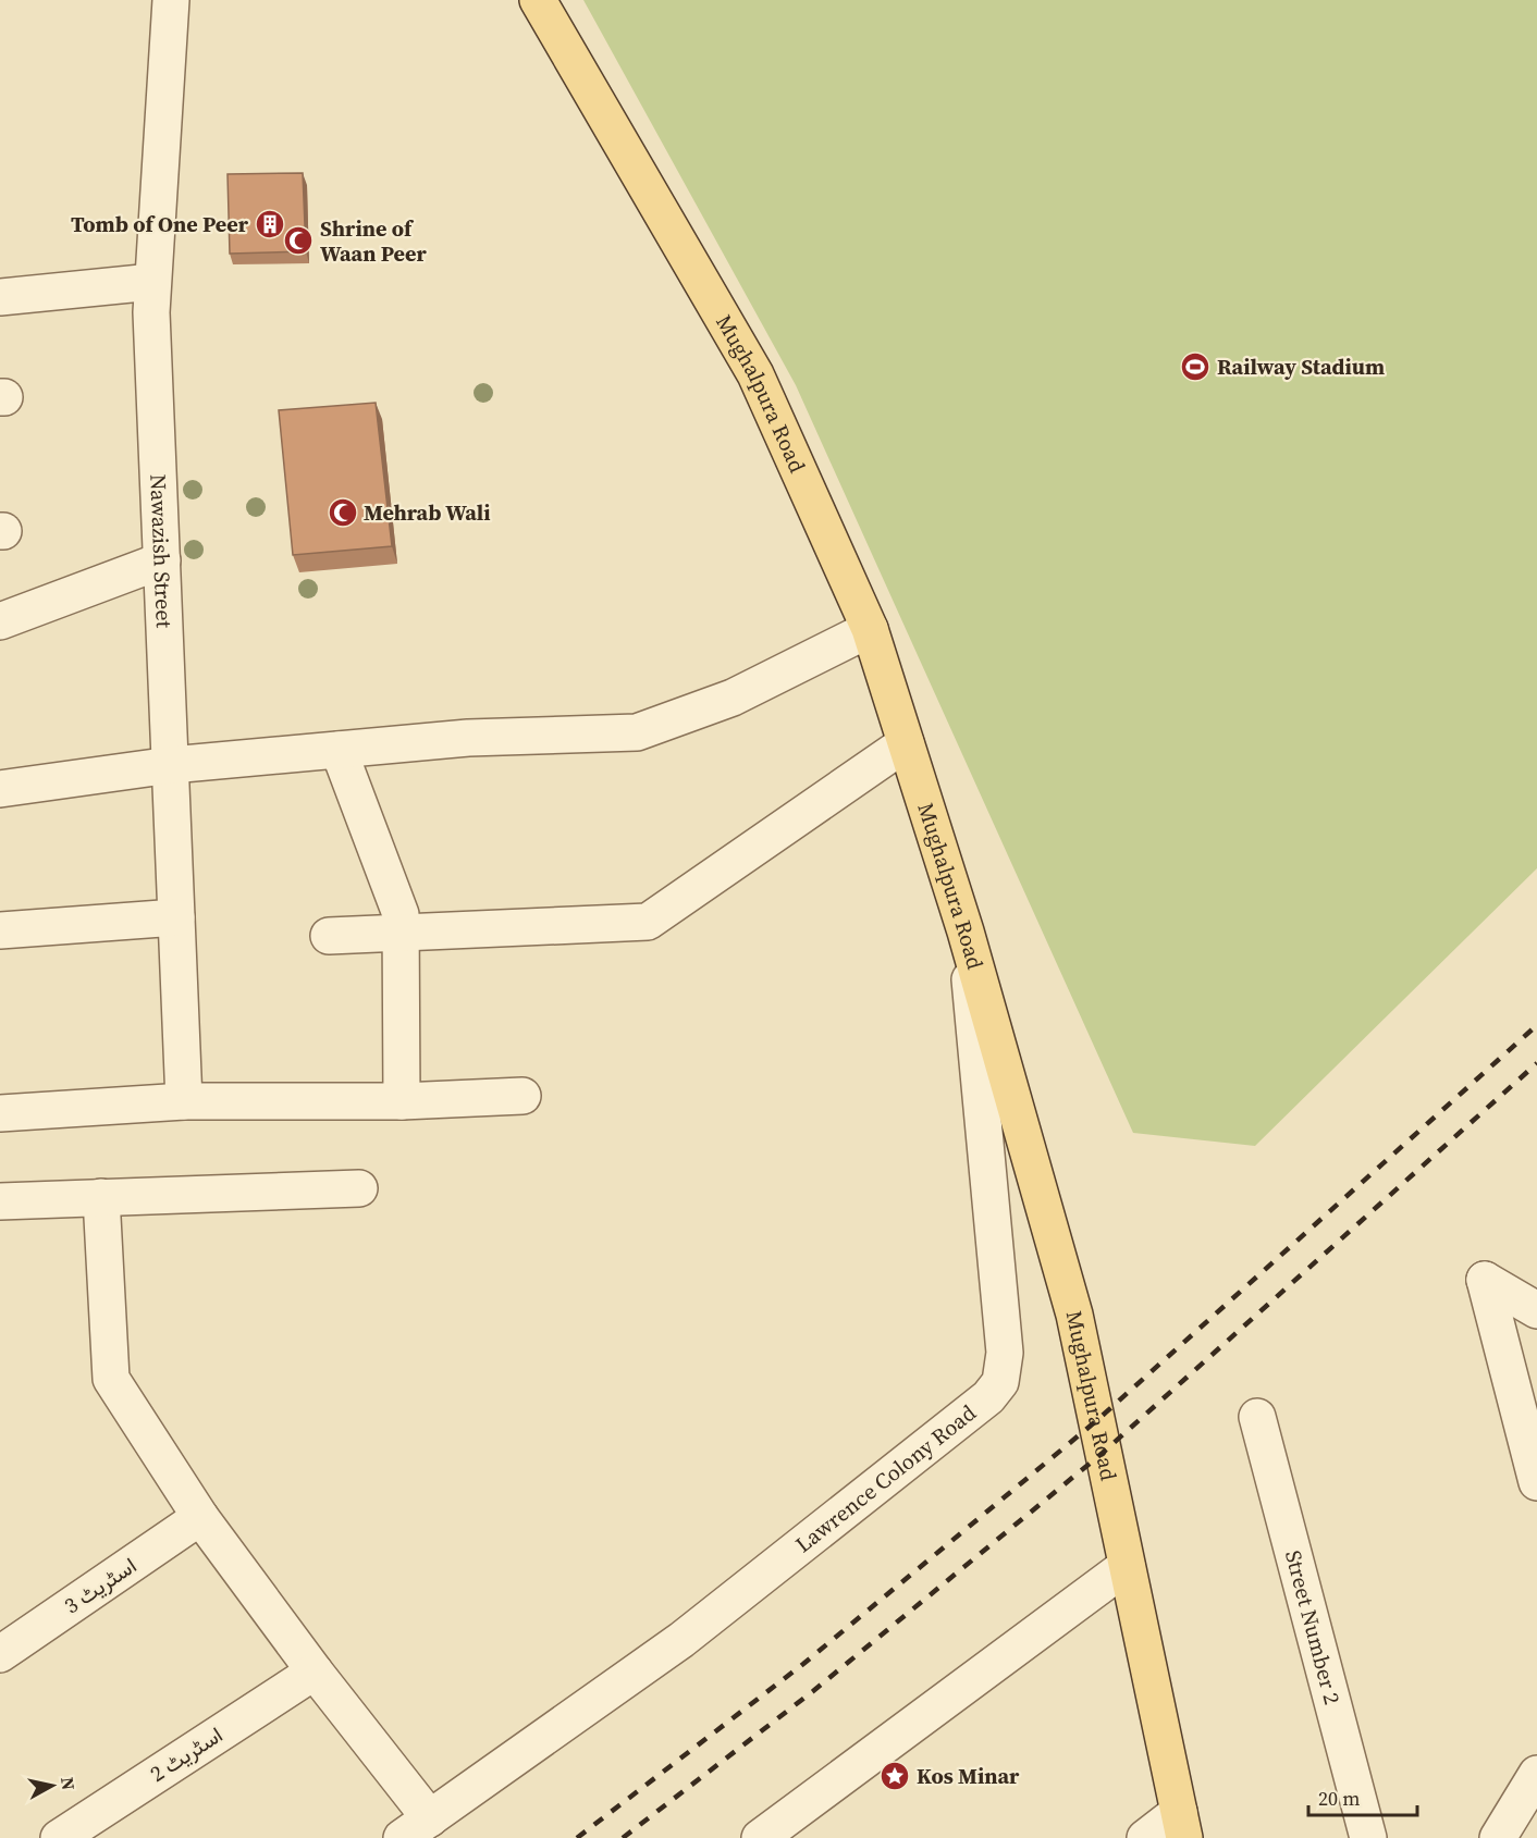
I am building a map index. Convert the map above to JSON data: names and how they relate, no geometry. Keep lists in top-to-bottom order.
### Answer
{
  "streets": {
    "main road": ["Mughalpura Road"],
    "street": [
      "Nawazish Street",
      "Lawrence Colony Road",
      "اسٹریٹ 3",
      "Street Number 2",
      "اسٹریٹ 2"
    ]
  },
  "crossings": [
    ["Mughalpura Road", "Lawrence Colony Road"]
  ],
  "places": {
    "building": ["Tomb of One Peer"],
    "mosque": ["Shrine of Waan Peer", "Mehrab Wali"],
    "sports": ["Railway Stadium"],
    "place": ["Kos Minar"]
  },
  "scale_bar": "20 m",
  "north": "right"
}
